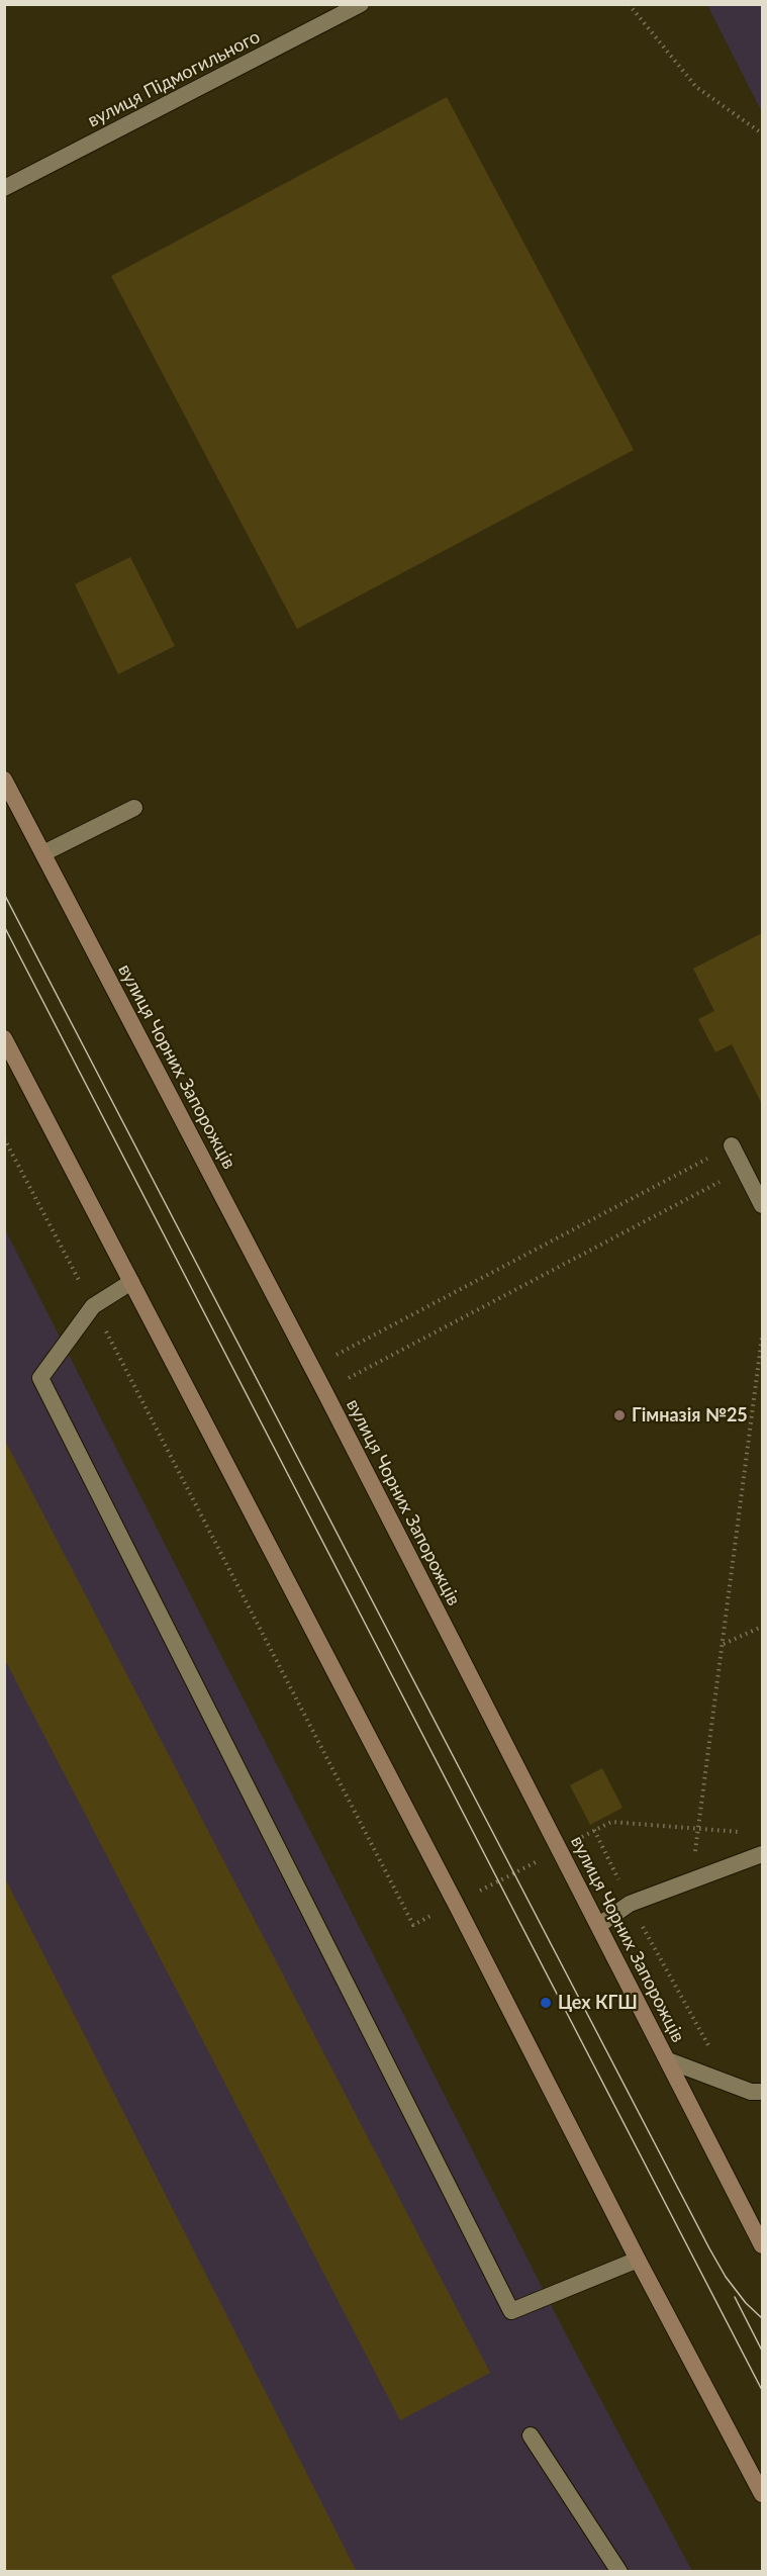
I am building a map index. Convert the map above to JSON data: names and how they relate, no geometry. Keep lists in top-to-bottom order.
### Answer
{
  "streets": {
    "main road": ["вулиця Чорних Запорожців"],
    "street": ["вулиця Підмогильного"]
  },
  "places": ["Гімназія №25", "Цех КГШ"]
}
